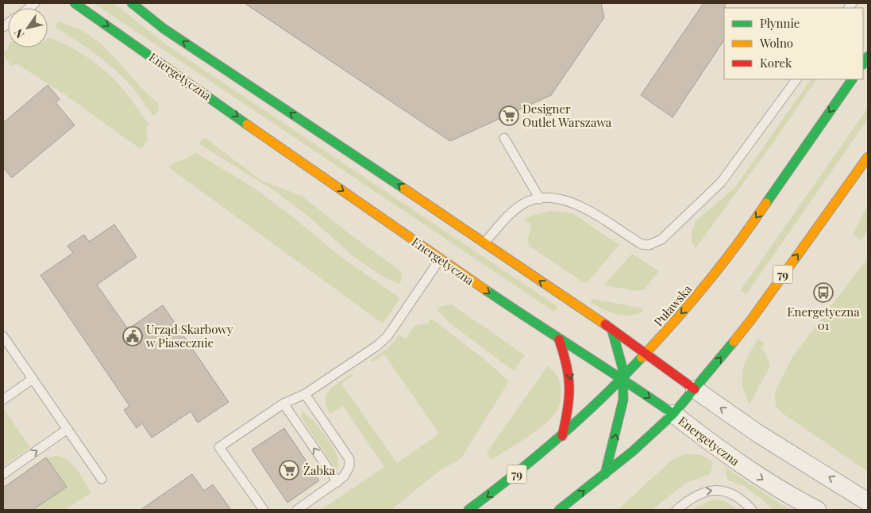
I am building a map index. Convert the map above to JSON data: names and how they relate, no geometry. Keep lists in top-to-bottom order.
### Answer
{
  "streets": {
    "street": ["Energetyczna", "79", "Puławska"]
  },
  "crossings": [
    ["Energetyczna", "79"],
    ["Energetyczna", "Puławska"]
  ],
  "places": {
    "supermarket": ["Designer Outlet Warszawa", "Żabka"],
    "bus stop": ["Energetyczna 01"],
    "public building": ["Urząd Skarbowy w Piasecznie"]
  },
  "legend": ["Płynnie", "Wolno", "Korek"],
  "north": "bottom left"
}
